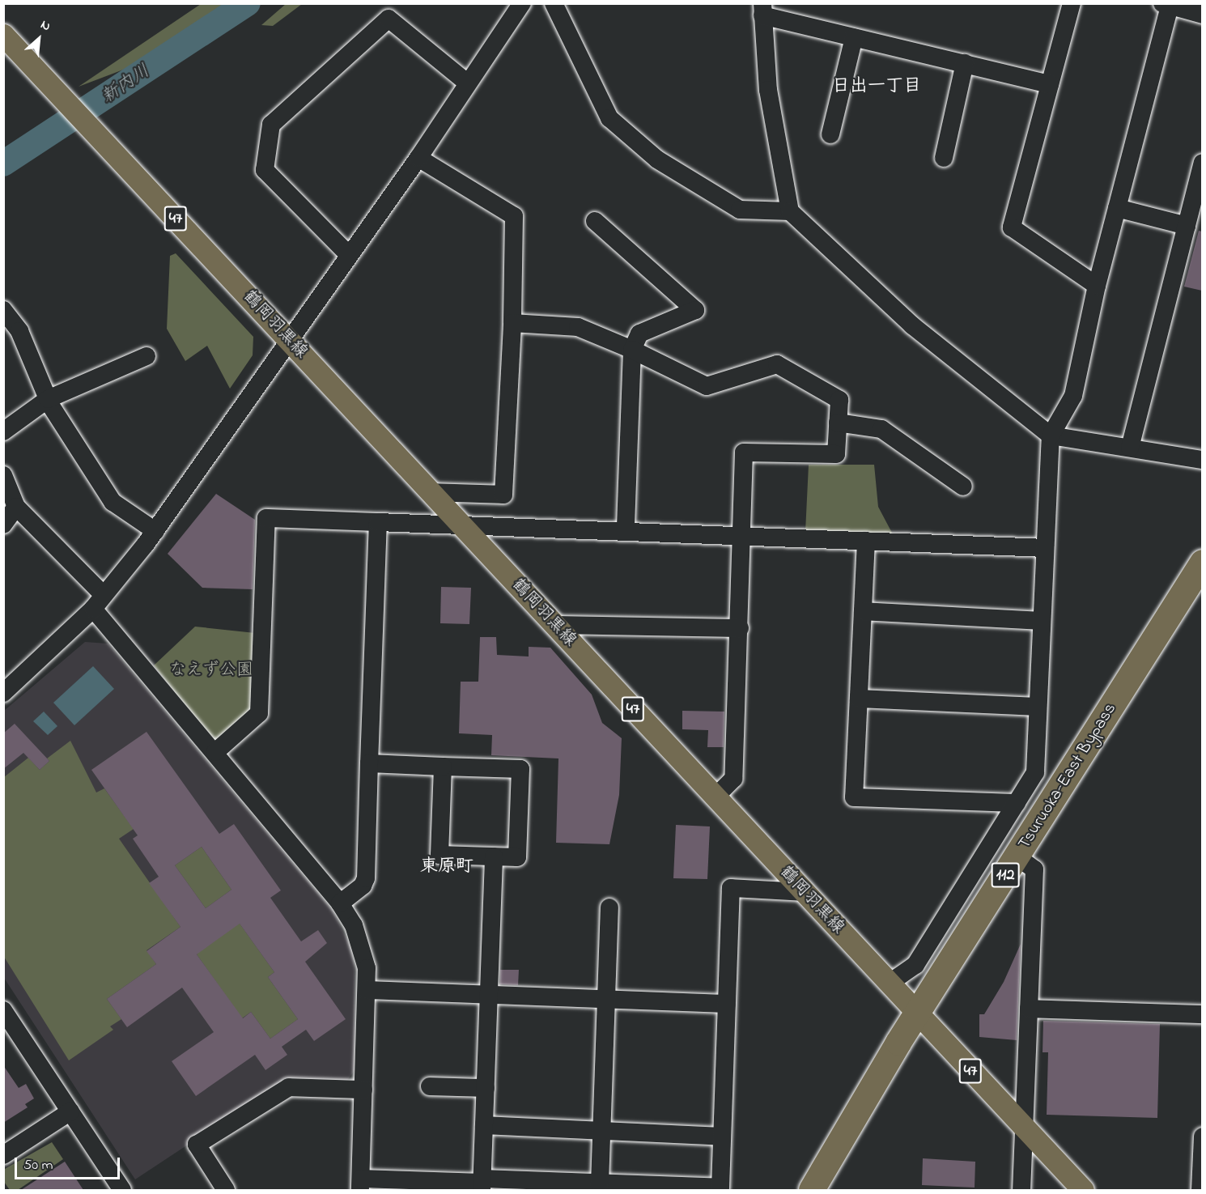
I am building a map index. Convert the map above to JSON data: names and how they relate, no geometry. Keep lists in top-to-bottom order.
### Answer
{
  "streets": {
    "highway": ["Tsuruoka-East Bypass", "112"],
    "main road": ["47", "鶴岡羽黒線"]
  },
  "crossings": [
    ["鶴岡羽黒線", "Tsuruoka-East Bypass"]
  ],
  "districts": ["日出一丁目", "東原町"],
  "water": ["新内川"],
  "parks": ["なえず公園"],
  "scale_bar": "50 m",
  "north": "top right"
}
